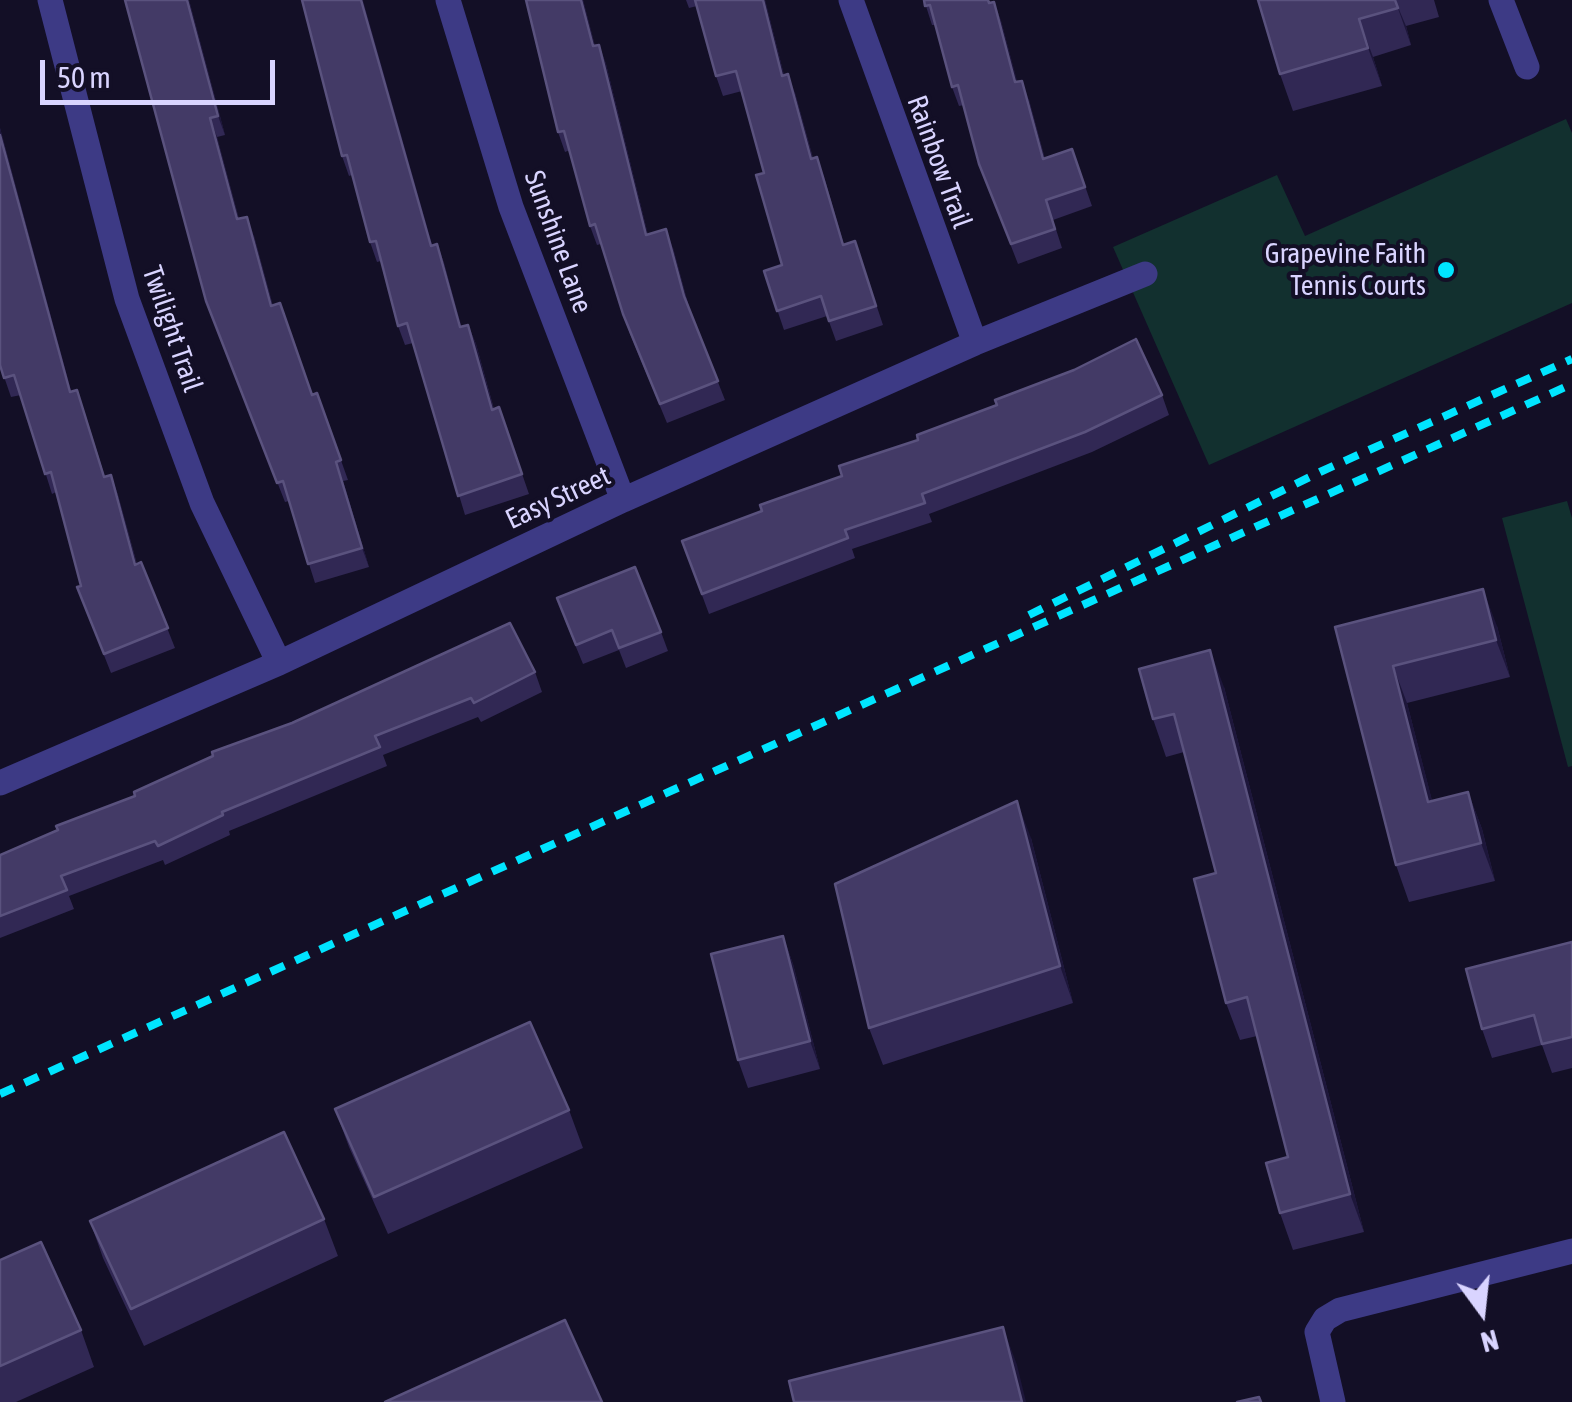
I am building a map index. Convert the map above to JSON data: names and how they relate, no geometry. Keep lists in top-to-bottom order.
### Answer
{
  "streets": {
    "street": [
      "Rainbow Trail",
      "Sunshine Lane",
      "Twilight Trail",
      "Easy Street"
    ]
  },
  "crossings": [
    ["Rainbow Trail", "Easy Street"],
    ["Sunshine Lane", "Easy Street"],
    ["Twilight Trail", "Easy Street"]
  ],
  "places": ["Grapevine Faith Tennis Courts"],
  "scale_bar": "50 m",
  "north": "bottom"
}
